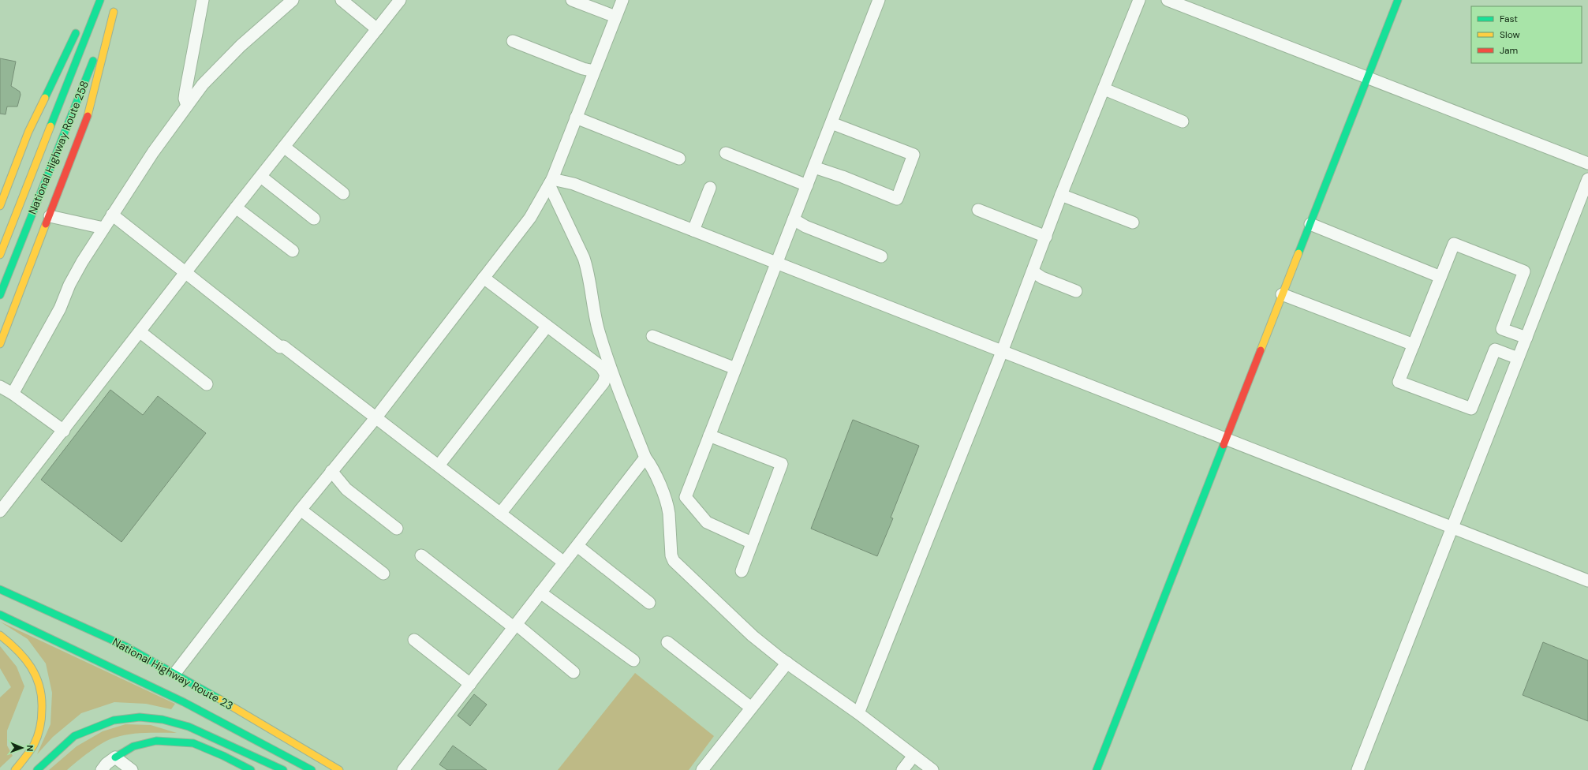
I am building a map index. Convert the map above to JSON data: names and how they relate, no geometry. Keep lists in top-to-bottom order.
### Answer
{
  "streets": {
    "main road": ["National Highway Route 258", "National Highway Route 23"]
  },
  "legend": ["Fast", "Slow", "Jam"],
  "north": "right"
}
